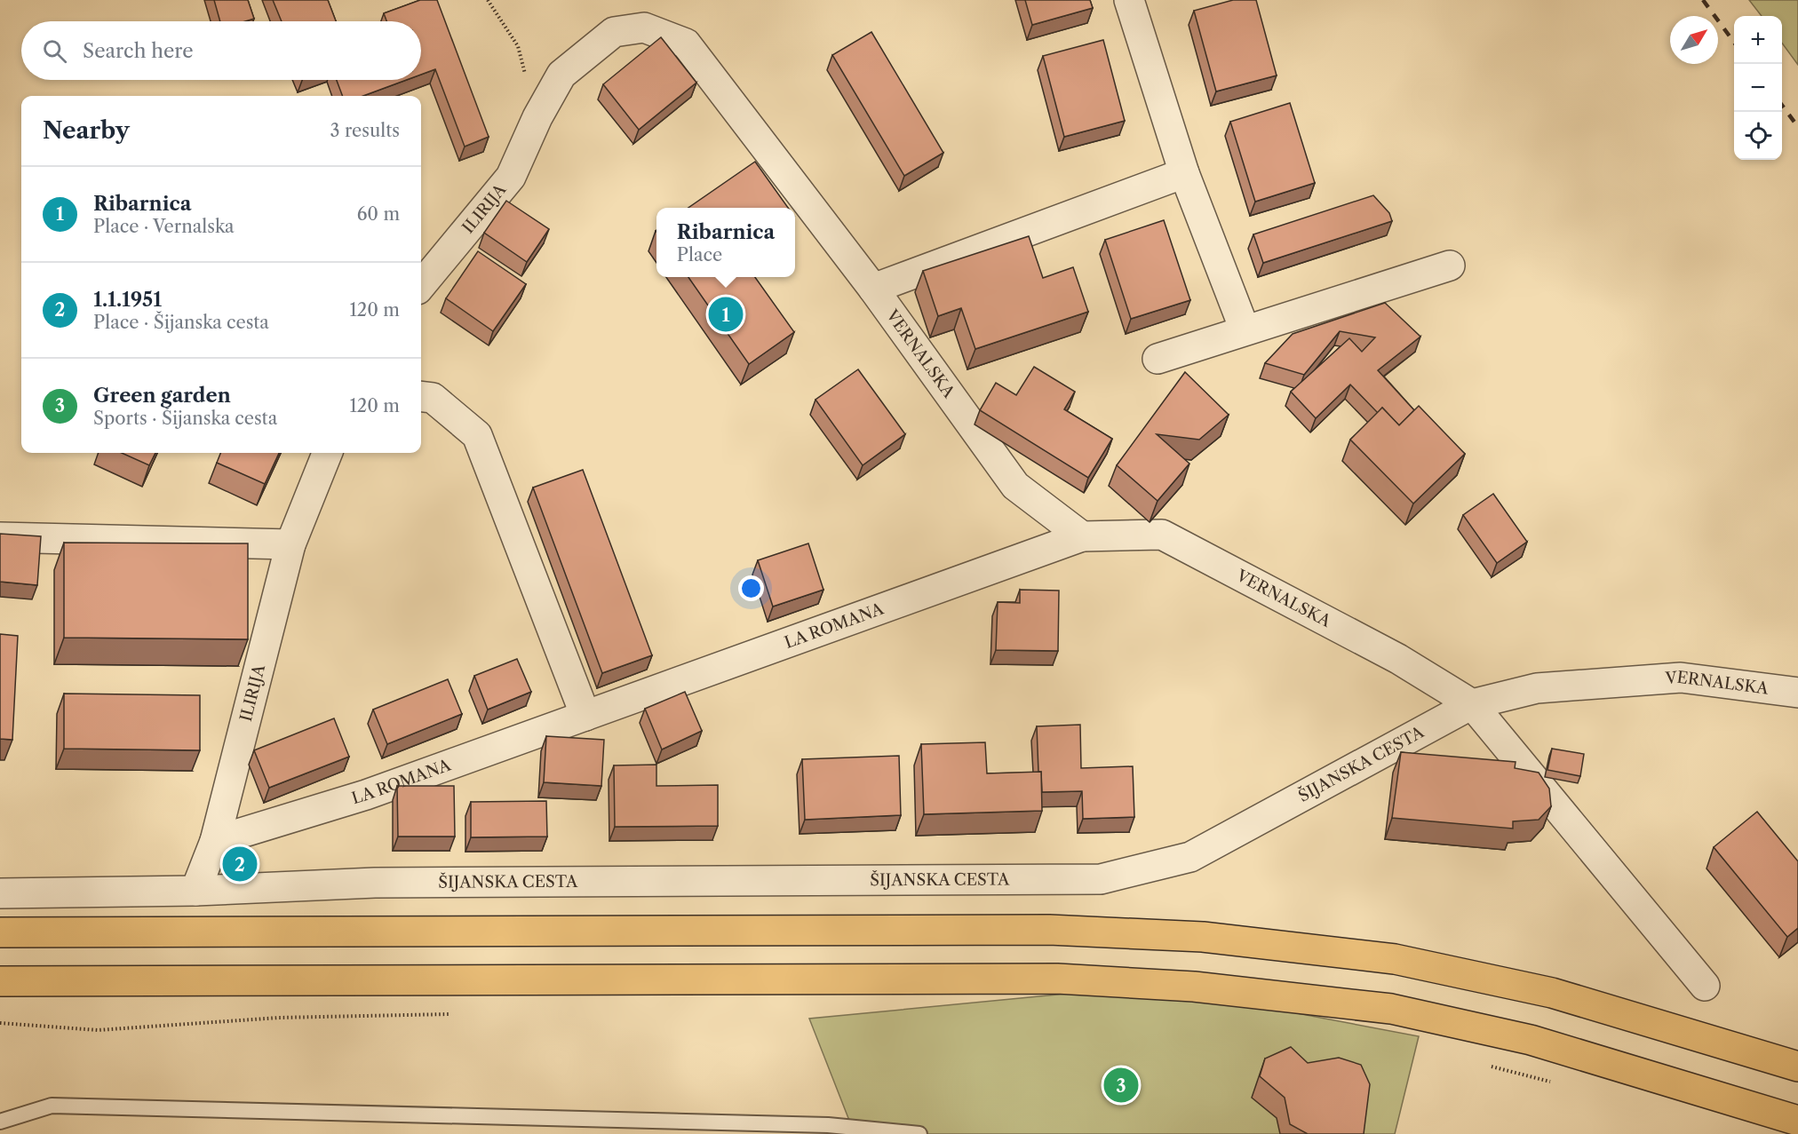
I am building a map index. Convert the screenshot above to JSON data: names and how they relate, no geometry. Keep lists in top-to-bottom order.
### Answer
{
  "streets": {
    "street": [
      "ILIRIJA",
      "VERNALSKA",
      "LA ROMANA",
      "ŠIJANSKA CESTA"
    ]
  },
  "crossings": [
    ["ILIRIJA", "VERNALSKA"],
    ["ILIRIJA", "LA ROMANA"],
    ["VERNALSKA", "LA ROMANA"],
    ["VERNALSKA", "ŠIJANSKA CESTA"]
  ],
  "north": "top right",
  "page": {
    "map_buttons": ["+", "−"],
    "search": "Search here",
    "heading": ["Nearby", "3 results"],
    "list": [
      {
        "mark": "1",
        "name": "Ribarnica",
        "note": "Place · Vernalska",
        "value": "60 m"
      },
      {
        "mark": "2",
        "name": "1.1.1951",
        "note": "Place · Šijanska cesta",
        "value": "120 m"
      },
      {
        "mark": "3",
        "name": "Green garden",
        "note": "Sports · Šijanska cesta",
        "value": "120 m"
      }
    ],
    "popup": ["Ribarnica", "Place"],
    "pins": ["1", "2", "3"]
  }
}
